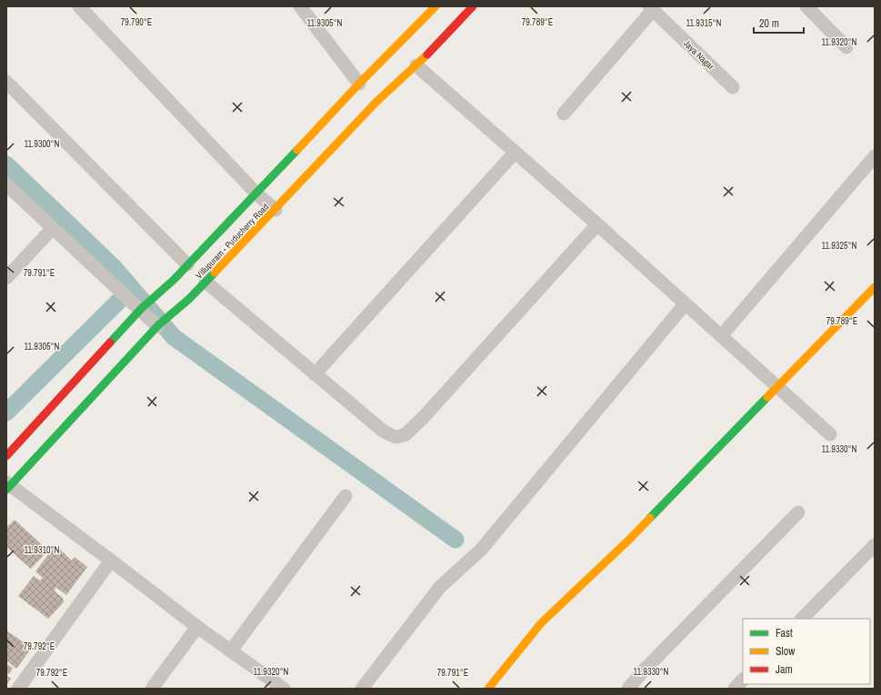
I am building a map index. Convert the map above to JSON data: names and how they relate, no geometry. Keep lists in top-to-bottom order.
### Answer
{
  "streets": {
    "main road": ["Villupuram - Puducherry Road"],
    "street": ["Jaya Nagar"]
  },
  "legend": ["Fast", "Slow", "Jam"],
  "scale_bar": "20 m",
  "coordinates": [
    "79.790°E",
    "79.789°E",
    "11.9315°N",
    "11.9305°N",
    "11.9320°N",
    "11.9300°N",
    "11.9325°N",
    "79.791°E",
    "11.9330°N",
    "11.9310°N",
    "79.792°E"
  ]
}
